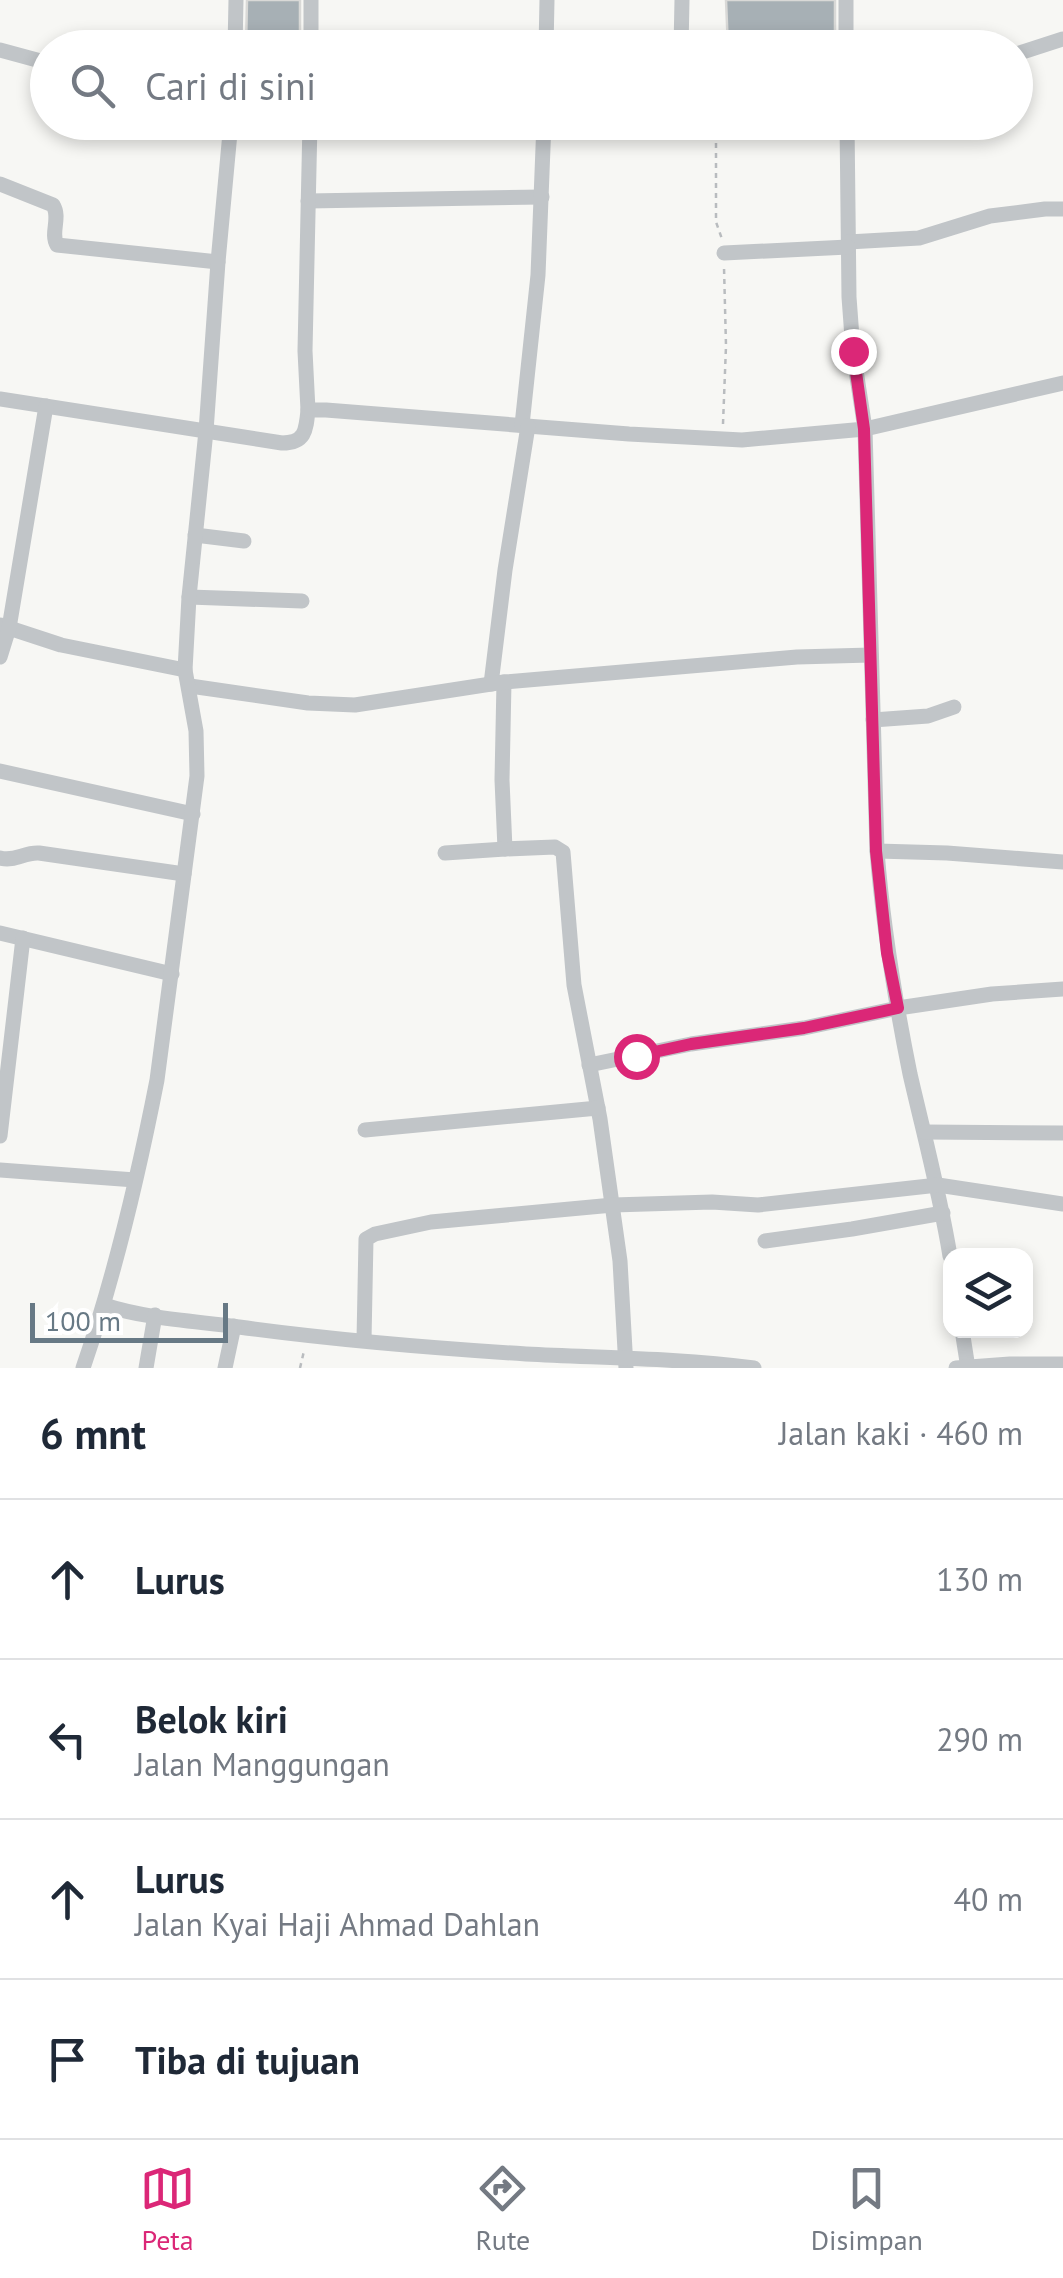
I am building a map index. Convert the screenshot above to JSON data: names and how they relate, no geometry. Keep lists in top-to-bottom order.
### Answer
{
  "scale_bar": "100 m",
  "page": {
    "search": "Cari di sini",
    "scale": "100 m",
    "heading": ["6 mnt", "Jalan kaki · 460 m"],
    "list": [
      ["Lurus", "130 m"],
      ["Belok kiri", "Jalan Manggungan", "290 m"],
      ["Lurus", "Jalan Kyai Haji Ahmad Dahlan", "40 m"],
      "Tiba di tujuan"
    ],
    "nav": ["Peta", "Rute", "Disimpan"]
  }
}
